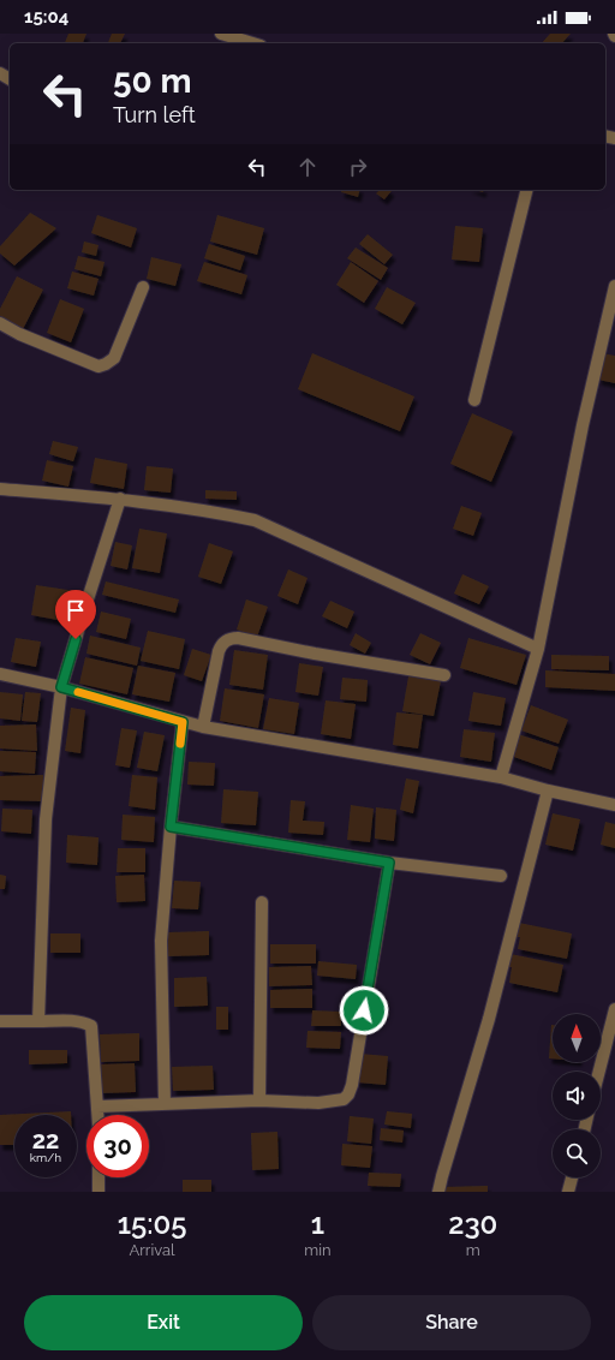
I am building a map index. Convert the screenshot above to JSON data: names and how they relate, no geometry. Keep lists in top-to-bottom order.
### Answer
{
  "north": "top",
  "page": {
    "status": "15:04",
    "turn": ["50 m", "Turn left"],
    "speed": "22 km/h",
    "limit": "30",
    "eta": [
      "15:05",
      "Arrival",
      "1",
      "min",
      "230",
      "m"
    ],
    "buttons": ["Exit", "Share"]
  }
}
